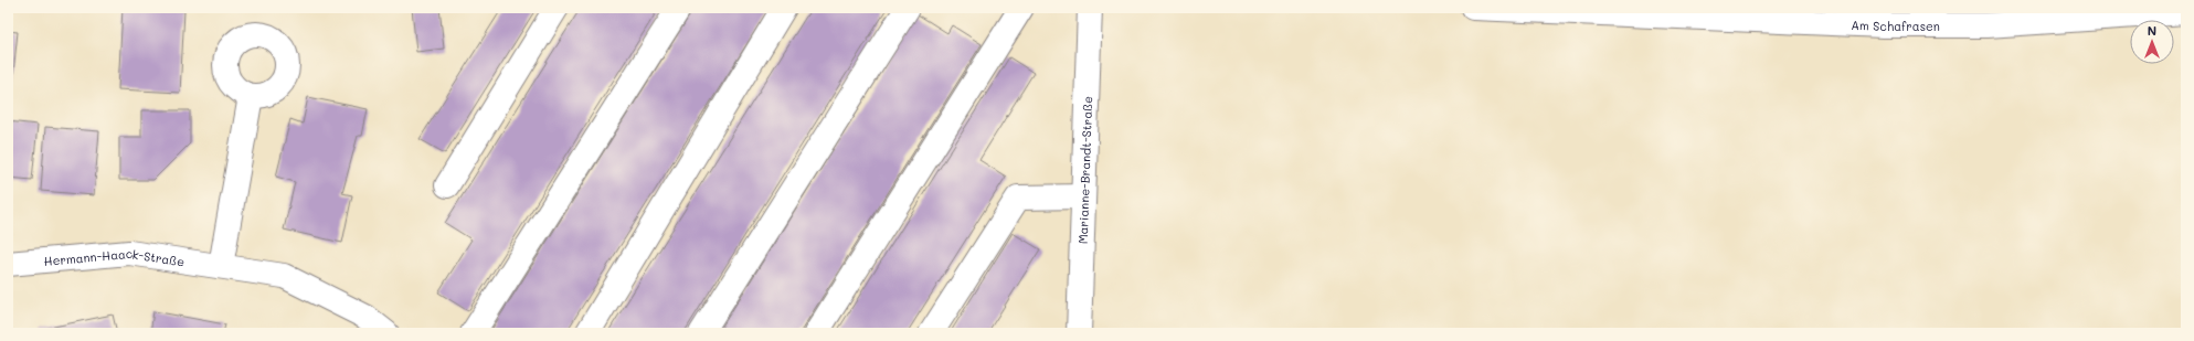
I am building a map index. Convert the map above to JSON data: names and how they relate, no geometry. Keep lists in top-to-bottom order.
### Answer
{
  "streets": {
    "street": ["Am Schafrasen", "Marianne-Brandt-Straße", "Hermann-Haack-Straße"]
  },
  "north": "top"
}
